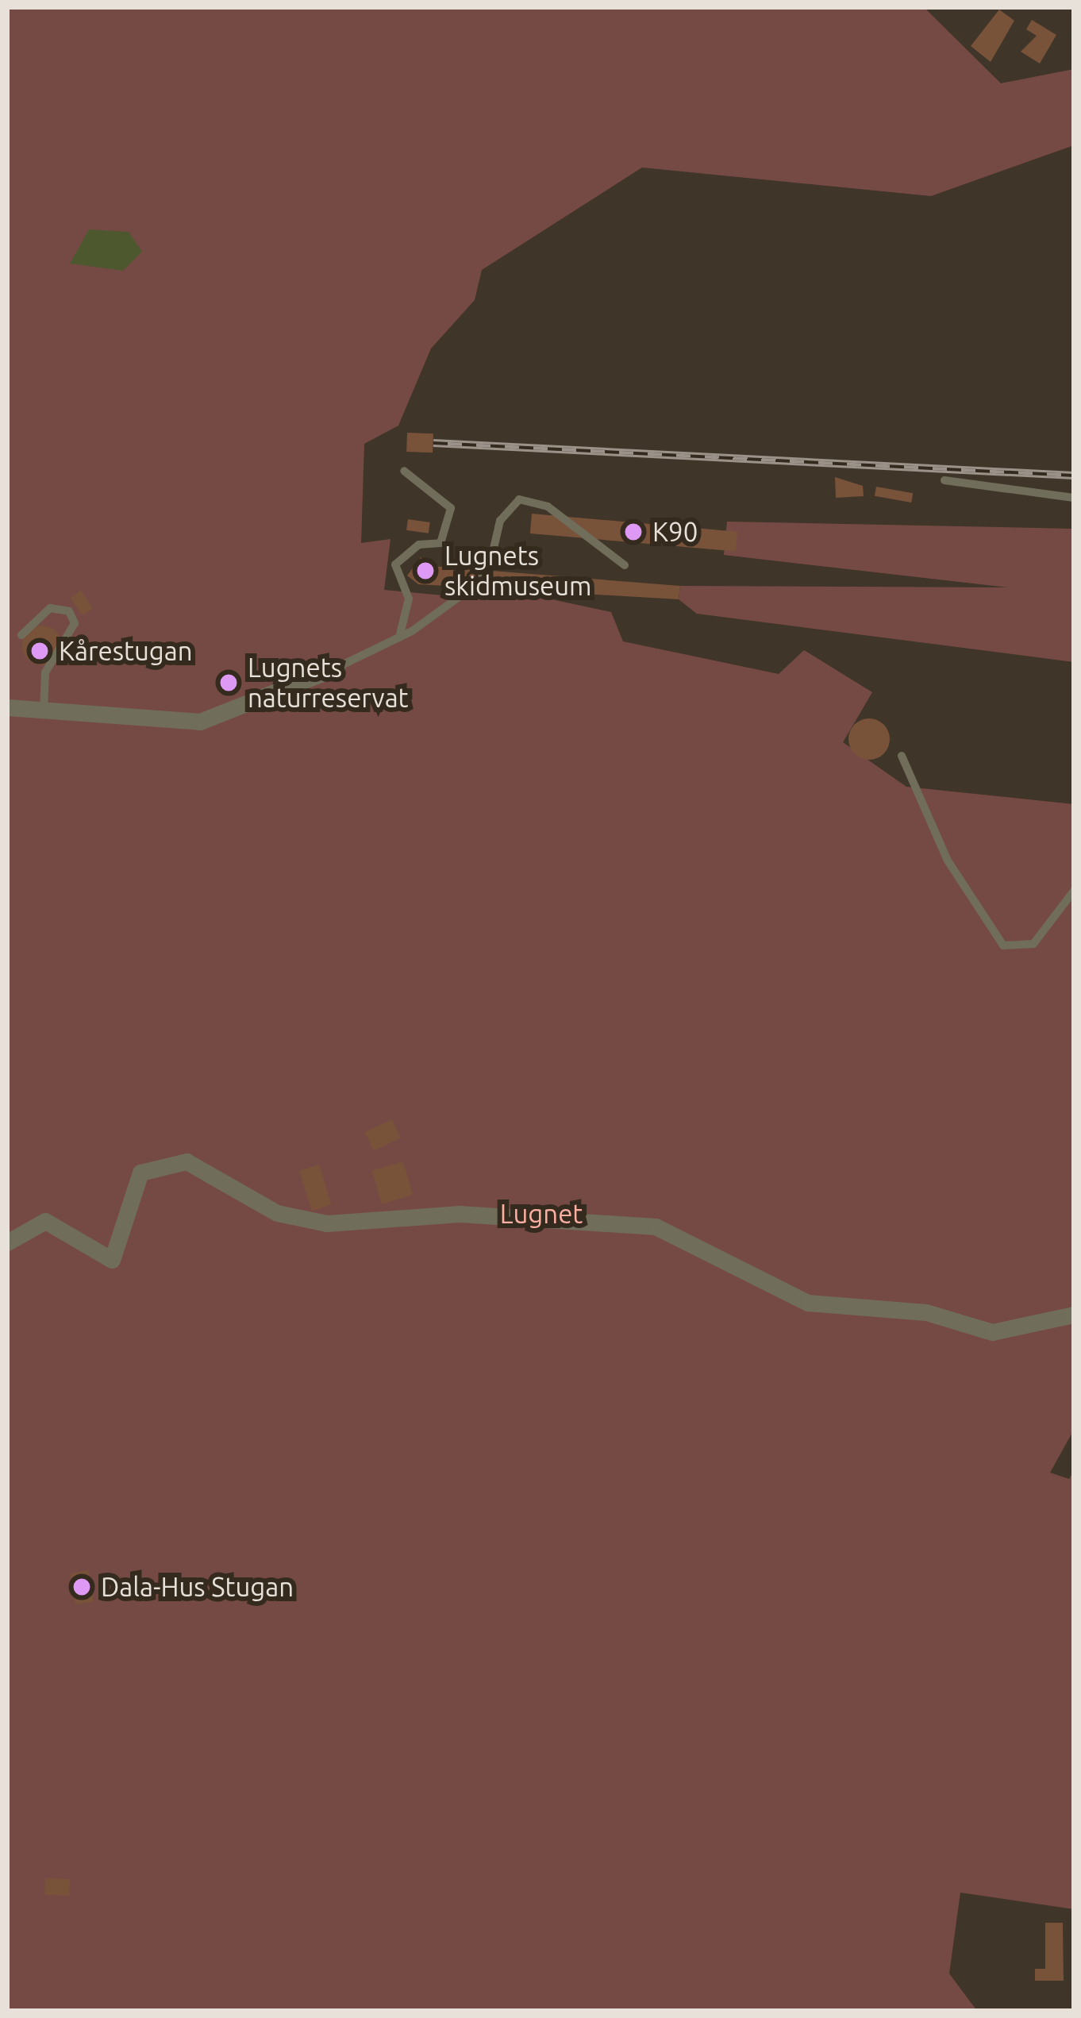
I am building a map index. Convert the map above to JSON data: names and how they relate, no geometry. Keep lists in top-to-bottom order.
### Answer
{
  "parks": ["Lugnet"],
  "places": [
    "K90",
    "Lugnets skidmuseum",
    "Kårestugan",
    "Lugnets naturreservat",
    "Dala-Hus Stugan"
  ]
}
